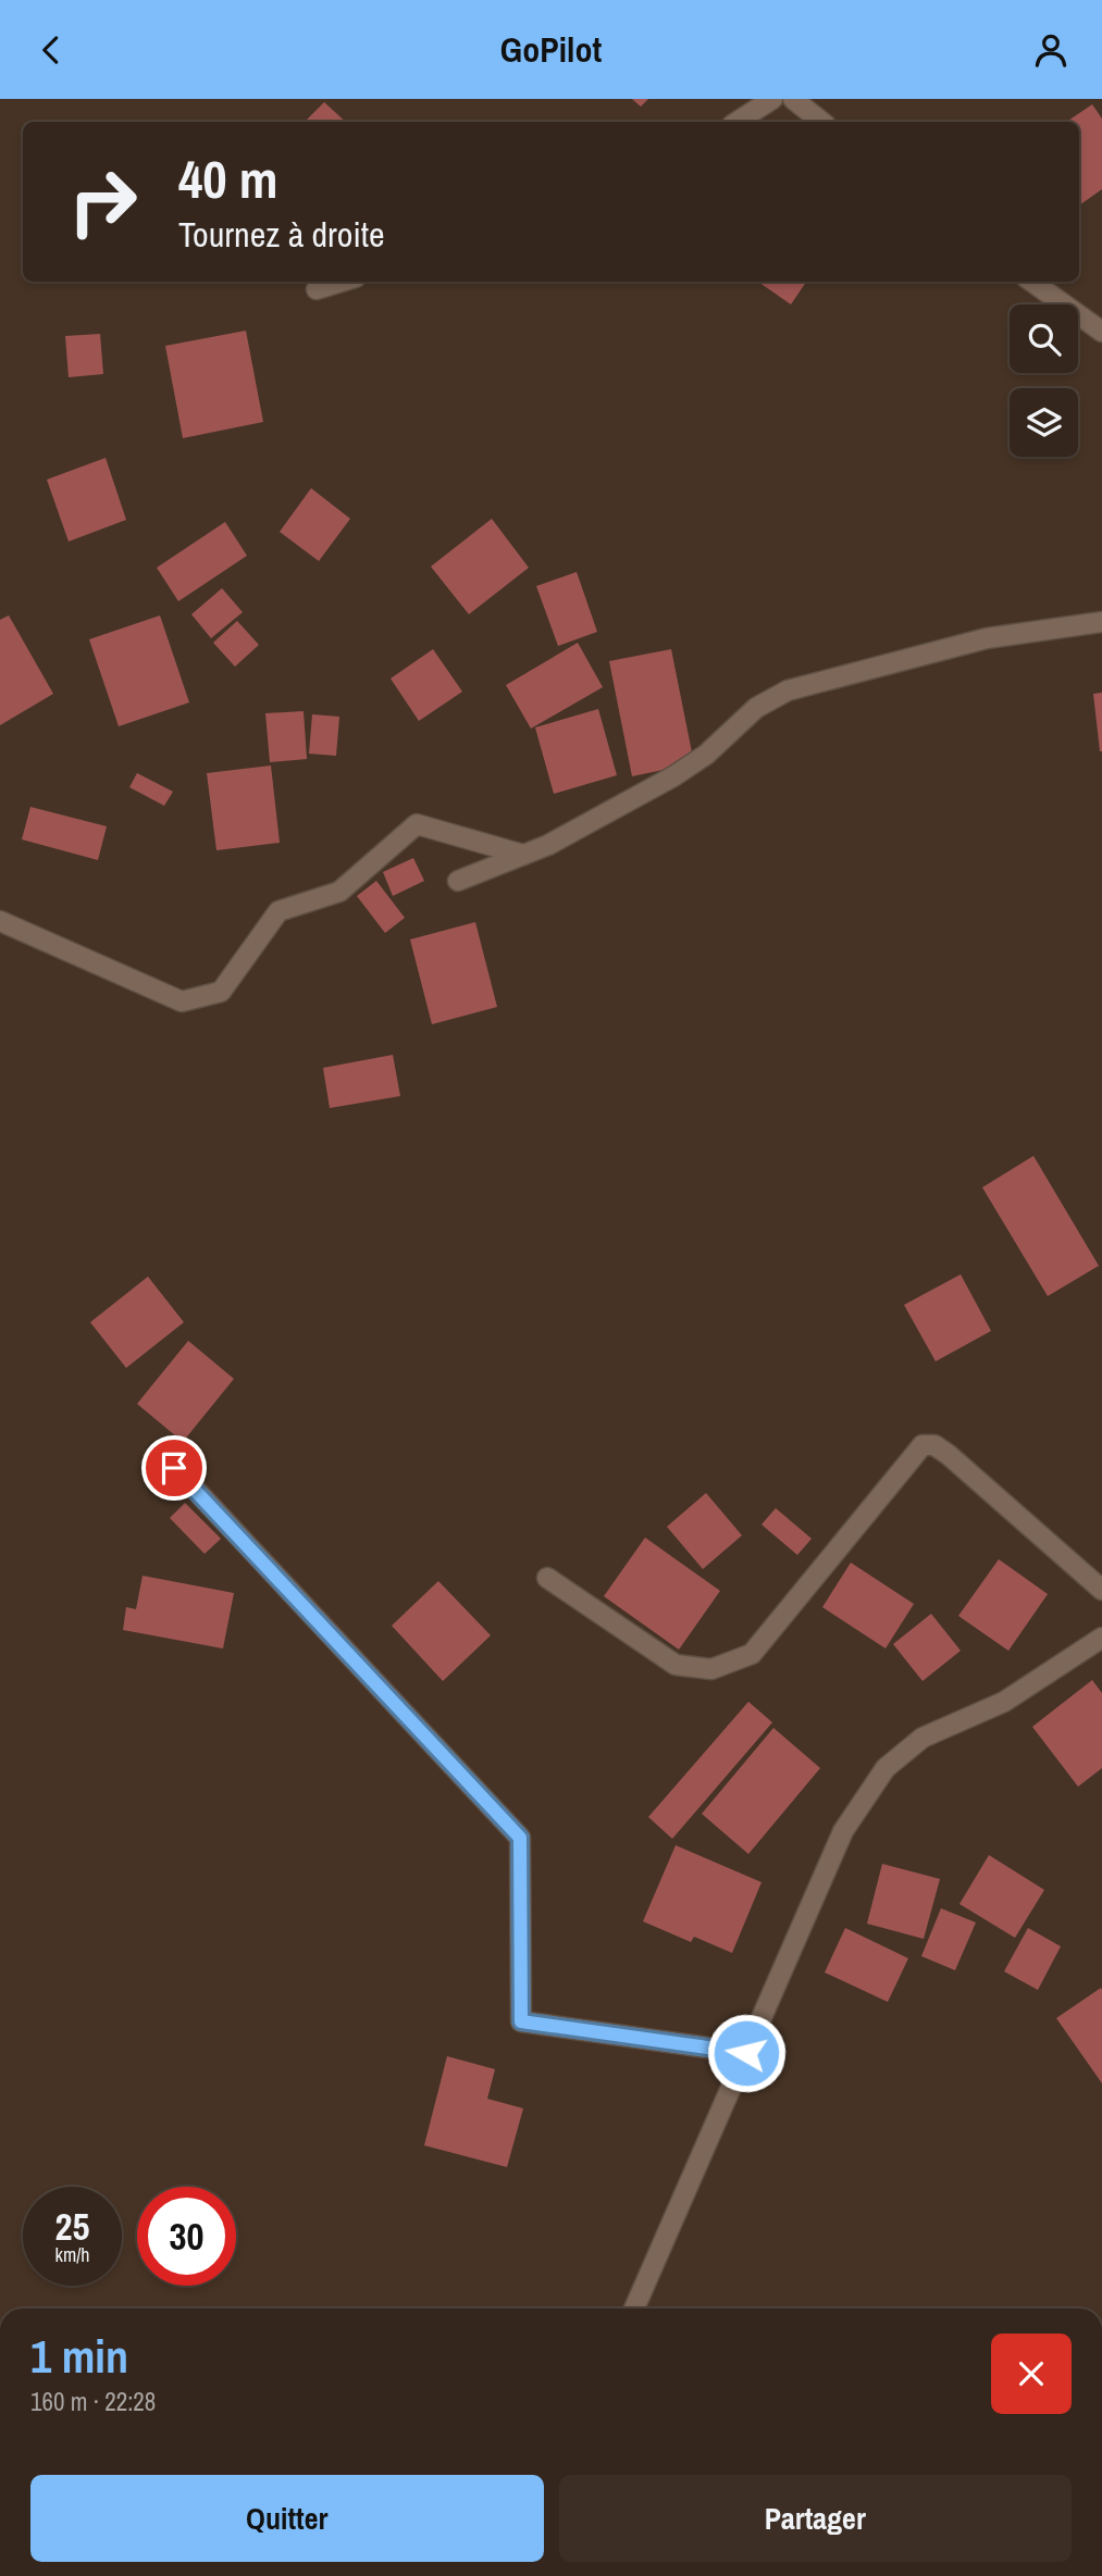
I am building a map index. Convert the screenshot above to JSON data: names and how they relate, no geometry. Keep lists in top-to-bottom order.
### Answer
{
  "page": {
    "header": "GoPilot",
    "turn": ["40 m", "Tournez à droite"],
    "speed": "25 km/h",
    "limit": "30",
    "heading": ["1 min", "160 m · 22:28"],
    "buttons": ["Quitter", "Partager"]
  }
}
